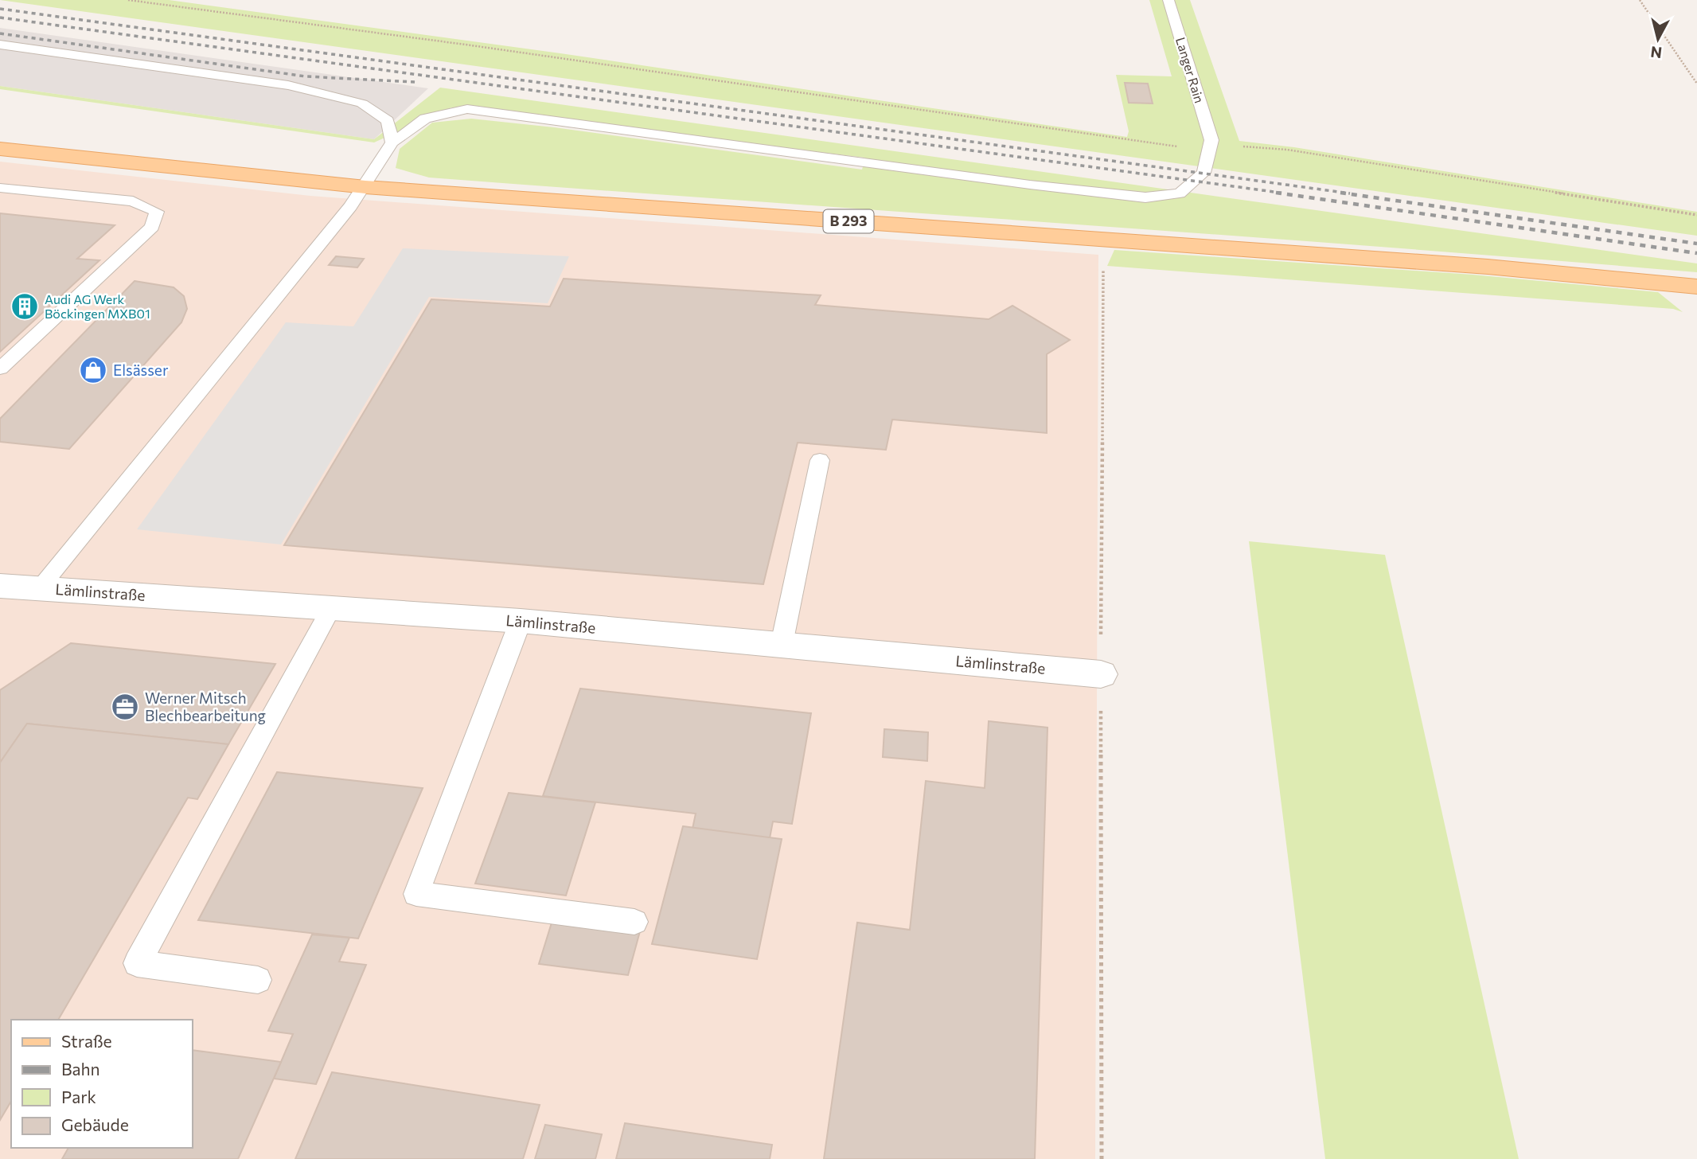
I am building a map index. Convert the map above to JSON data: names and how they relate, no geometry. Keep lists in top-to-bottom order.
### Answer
{
  "streets": {
    "main road": ["B 293"],
    "street": ["Lämlinstraße"],
    "lane": ["Langer Rain"]
  },
  "places": {
    "building": ["Audi AG Werk Böckingen MXB01"],
    "shop": ["Elsässer"],
    "office": ["Werner Mitsch Blechbearbeitung"]
  },
  "legend": [
    "Straße",
    "Bahn",
    "Park",
    "Gebäude"
  ],
  "north": "bottom"
}
